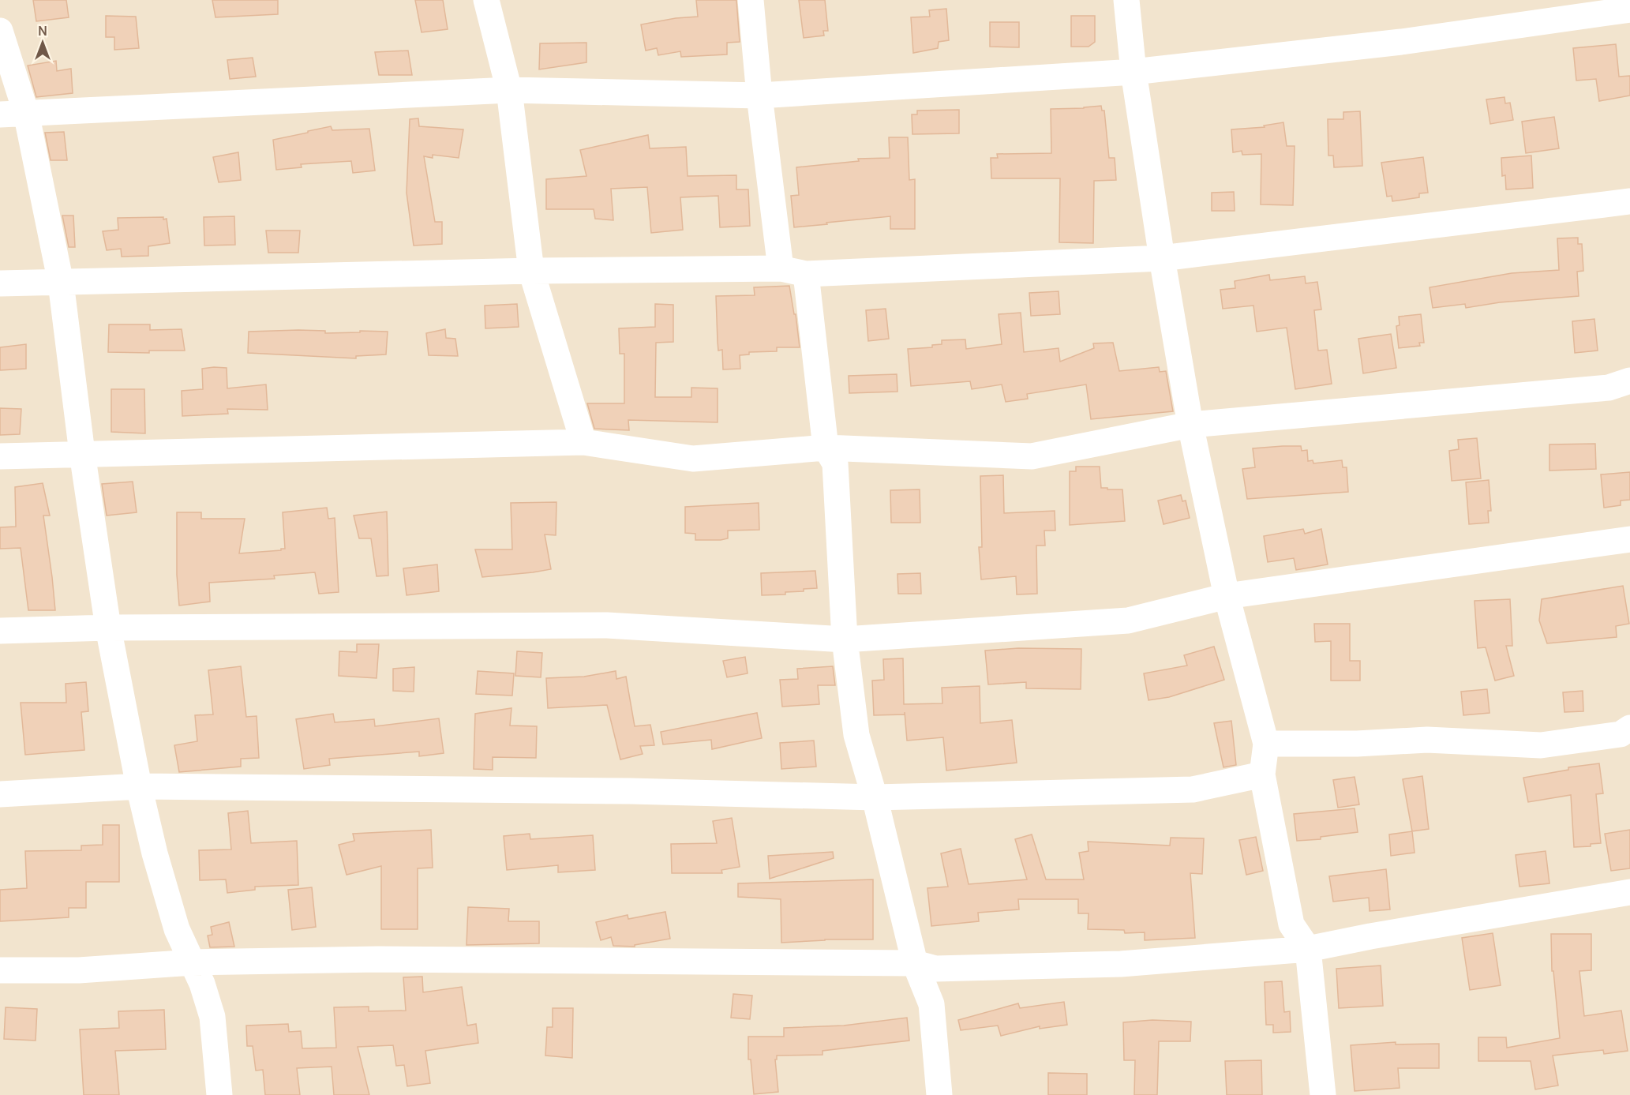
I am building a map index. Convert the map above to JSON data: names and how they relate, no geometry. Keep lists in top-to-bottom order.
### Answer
{
  "north": "top"
}
